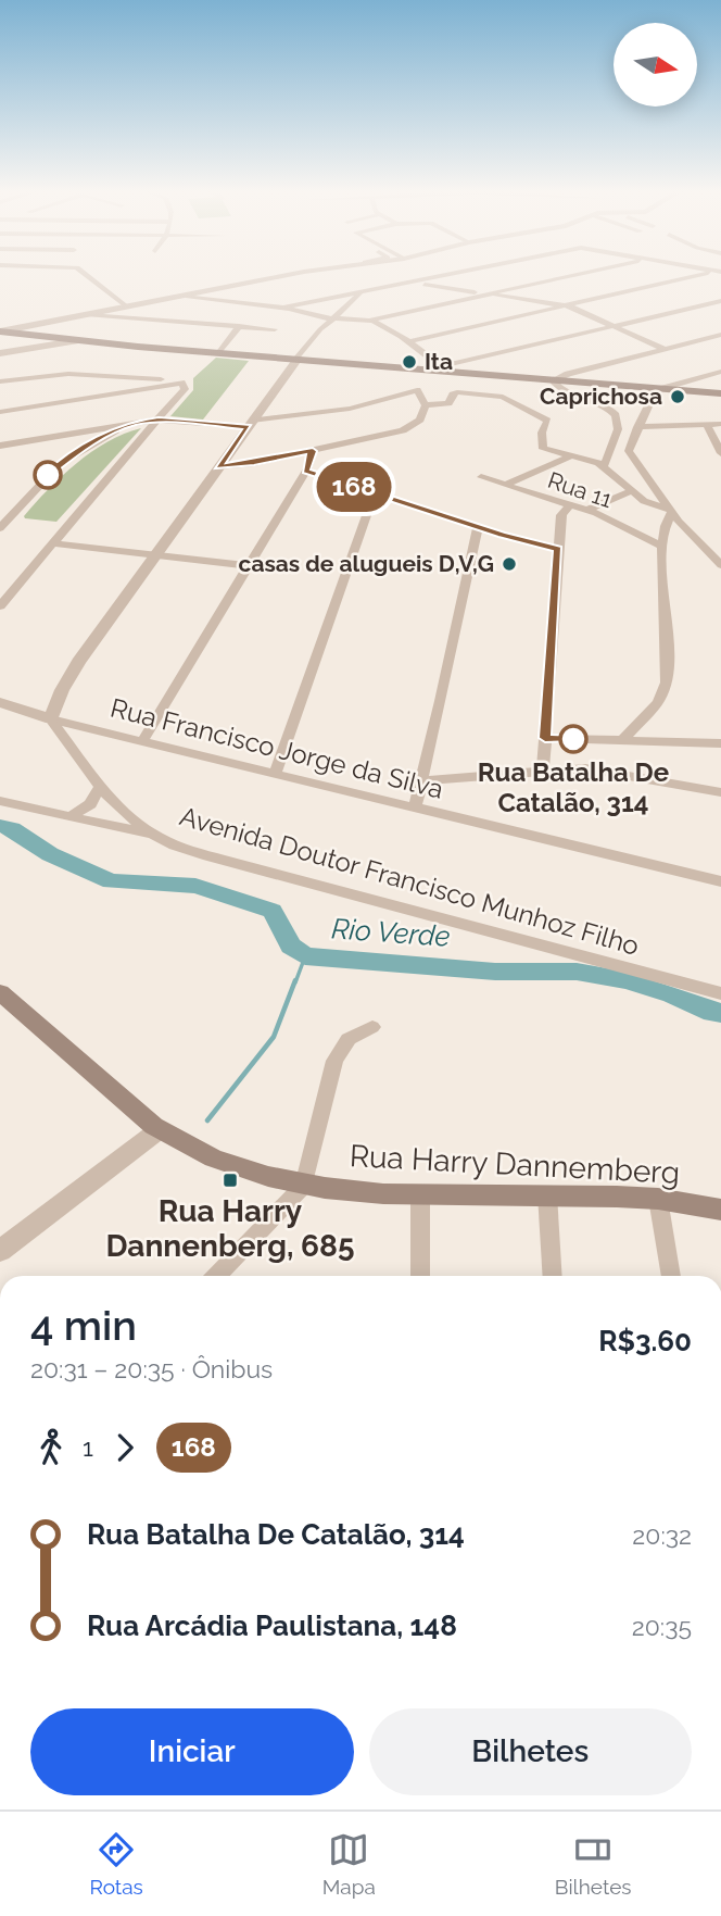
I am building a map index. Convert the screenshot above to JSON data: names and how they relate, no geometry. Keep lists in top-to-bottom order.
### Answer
{
  "streets": {
    "main road": ["Rua Harry Dannemberg"],
    "street": ["Rua 11", "Rua Francisco Jorge da Silva", "Avenida Doutor Francisco Munhoz Filho"]
  },
  "crossings": [
    ["Rua Francisco Jorge da Silva", "Avenida Doutor Francisco Munhoz Filho"]
  ],
  "water": ["Rio Verde"],
  "places": {
    "other": [
      "Ita",
      "Caprichosa",
      "casas de alugueis D,V,G",
      "Rua Batalha De Catalão, 314"
    ],
    "transit": ["Rua Harry Dannenberg, 685"]
  },
  "lines": ["bus line 168"],
  "north": "right",
  "page": {
    "on_map": "168",
    "heading": ["4 min", "20:31 – 20:35 · Ônibus", "R$3.60"],
    "legs": ["1", "168"],
    "list": [
      {
        "name": "Rua Batalha De Catalão, 314",
        "value": "20:32"
      },
      {
        "name": "Rua Arcádia Paulistana, 148",
        "value": "20:35"
      }
    ],
    "buttons": ["Iniciar", "Bilhetes"],
    "tabs": ["Rotas", "Mapa", "Bilhetes"]
  }
}
